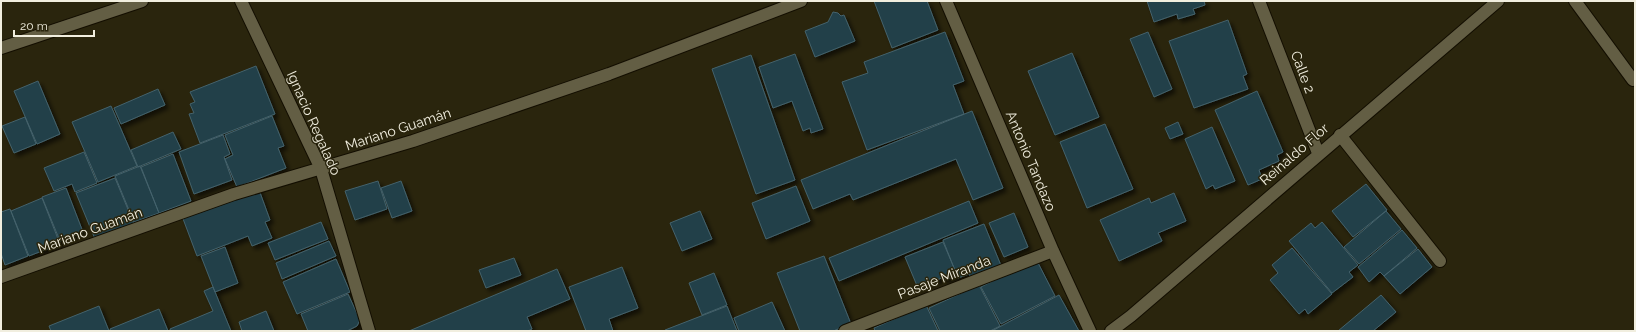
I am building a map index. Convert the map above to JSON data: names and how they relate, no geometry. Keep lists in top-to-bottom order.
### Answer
{
  "streets": {
    "street": [
      "Calle 2",
      "Ignacio Regalado",
      "Mariano Guamán",
      "Reinaldo Flor",
      "Antonio Tandazo",
      "Pasaje Miranda"
    ]
  },
  "crossings": [
    ["Calle 2", "Reinaldo Flor"],
    ["Ignacio Regalado", "Mariano Guamán"],
    ["Antonio Tandazo", "Pasaje Miranda"]
  ],
  "scale_bar": "20 m"
}
